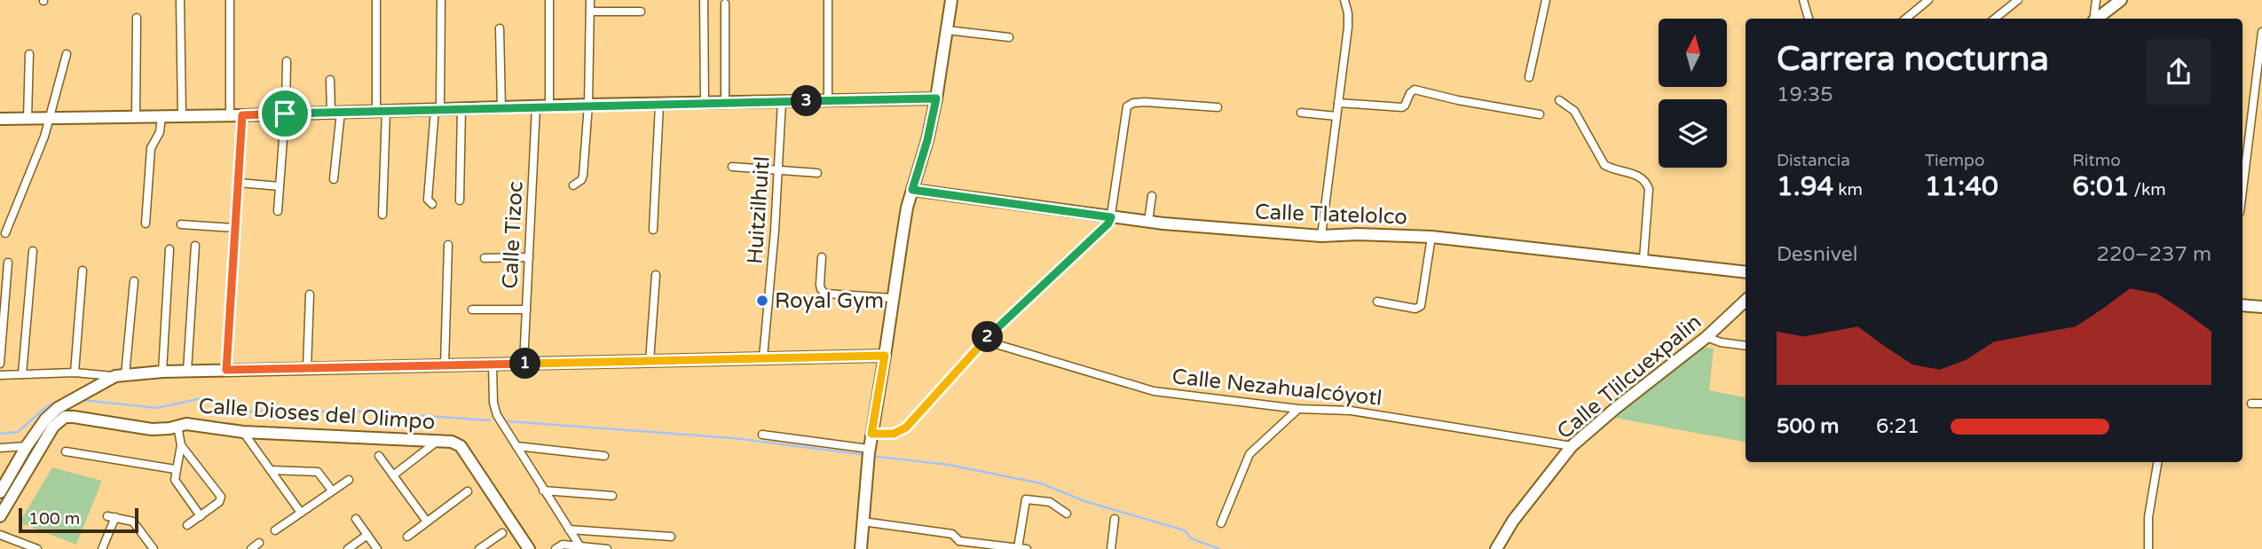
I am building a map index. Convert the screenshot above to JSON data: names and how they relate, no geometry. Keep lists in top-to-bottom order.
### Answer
{
  "streets": {
    "main road": ["Calle Tlatelolco", "Calle Tlilcuexpalin", "Calle Dioses del Olimpo"],
    "street": ["Huitzilhuitl", "Calle Tizoc", "Calle Nezahualcóyotl"]
  },
  "crossings": [
    ["Calle Tlilcuexpalin", "Calle Nezahualcóyotl"]
  ],
  "places": ["Royal Gym"],
  "scale_bar": "100 m",
  "north": "top",
  "page": {
    "heading": ["Carrera nocturna", "19:35"],
    "pins": ["3", "2", "1"],
    "stats": [
      ["Distancia", "1.94 km"],
      ["Tiempo", "11:40"],
      ["Ritmo", "6:01 /km"]
    ],
    "chart": ["Desnivel", "220–237 m"],
    "list": [
      {
        "name": "500 m",
        "note": "6:21"
      }
    ],
    "scale": "100 m"
  }
}
